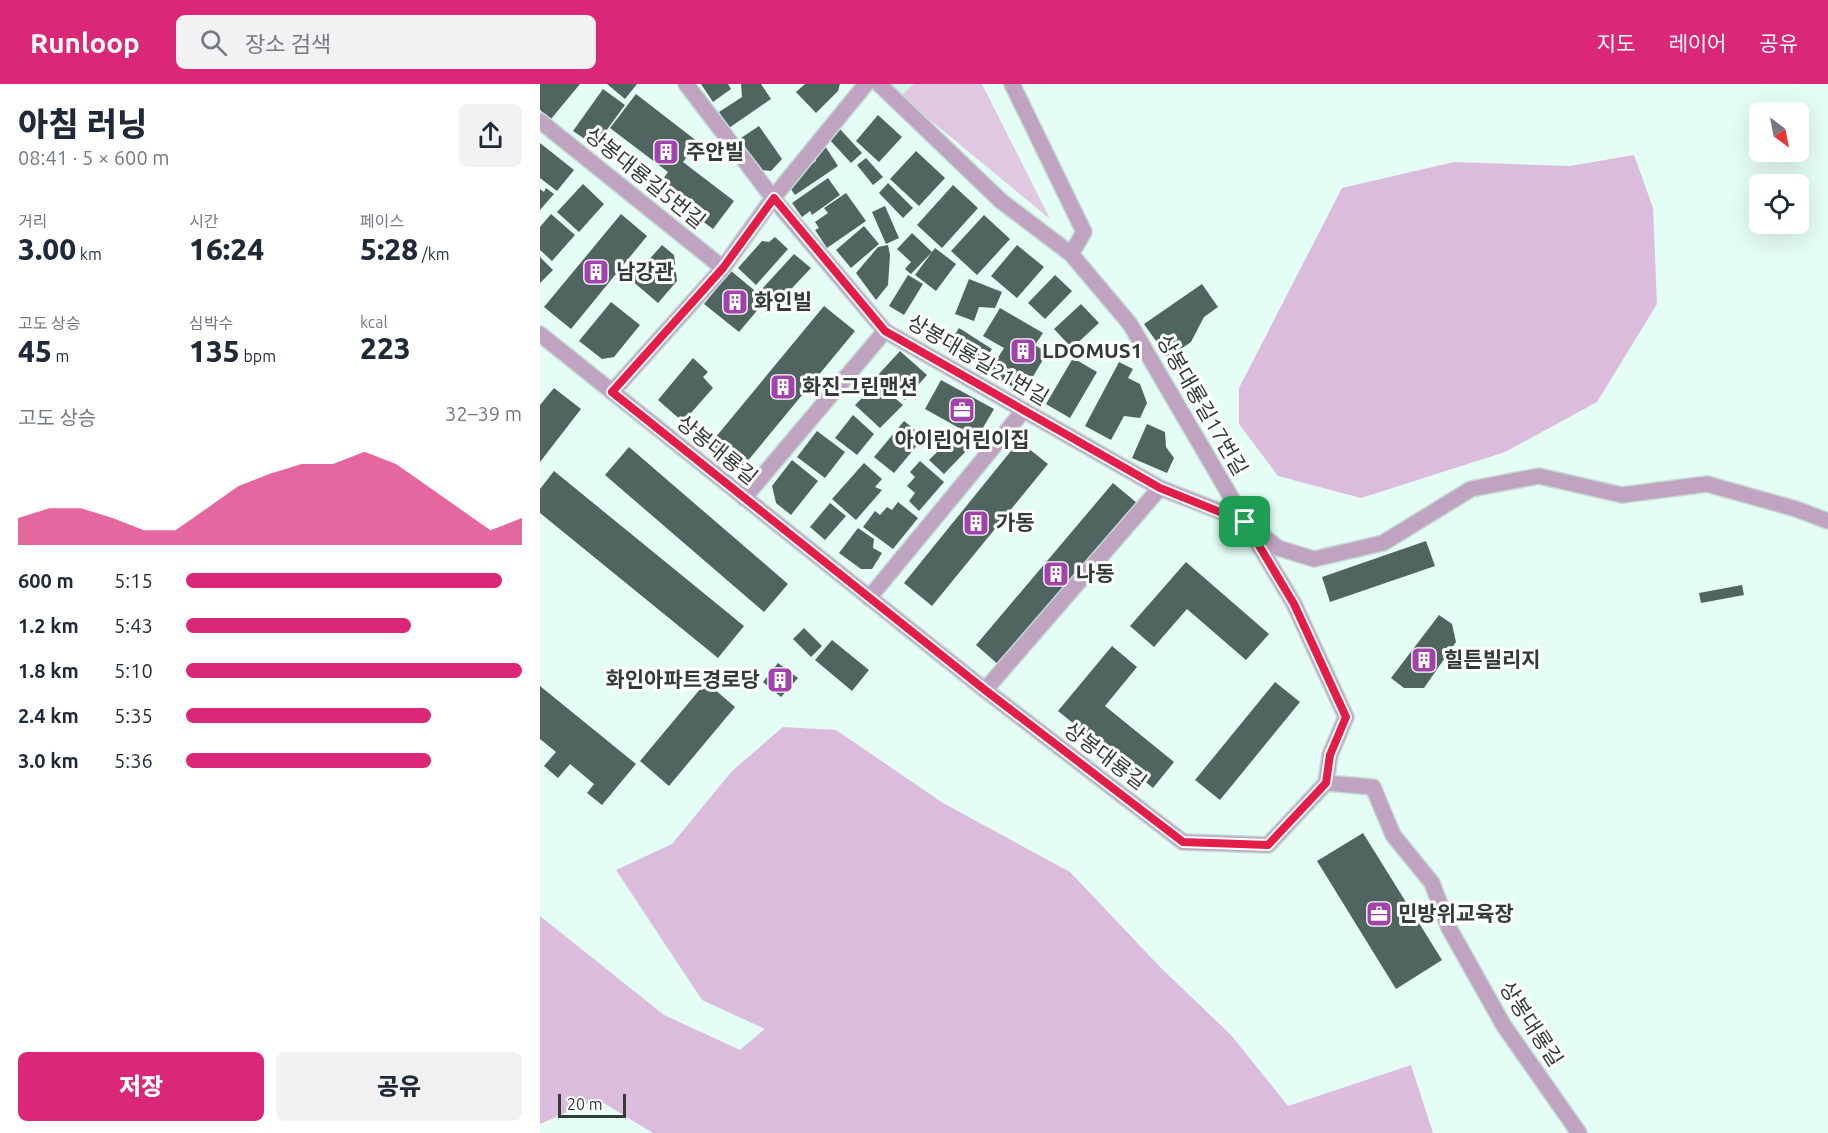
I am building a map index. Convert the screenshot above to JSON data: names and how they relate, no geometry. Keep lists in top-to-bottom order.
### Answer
{
  "streets": {
    "street": [
      "상봉대룡길5번길",
      "상봉대룡길21번길",
      "상봉대룡길17번길",
      "상봉대룡길"
    ]
  },
  "crossings": [
    ["상봉대룡길21번길", "상봉대룡길17번길"],
    ["상봉대룡길21번길", "상봉대룡길"]
  ],
  "places": {
    "building": [
      "주안빌",
      "남강관",
      "화인빌",
      "LDOMUS1",
      "화진그린맨션",
      "가동",
      "나동",
      "힐튼빌리지",
      "화인아파트경로당"
    ],
    "office": ["아이린어린이집", "민방위교육장"]
  },
  "scale_bar": "20 m",
  "north": "bottom right",
  "page": {
    "header": "Runloop",
    "search": "장소 검색",
    "nav": ["지도", "레이어", "공유"],
    "heading": ["아침 러닝", "08:41 · 5 × 600 m"],
    "stats": [
      ["거리", "3.00 km"],
      ["시간", "16:24"],
      ["페이스", "5:28 /km"],
      ["고도 상승", "45 m"],
      ["심박수", "135 bpm"],
      ["kcal", "223"]
    ],
    "chart": ["고도 상승", "32–39 m"],
    "list": [
      {
        "name": "600 m",
        "note": "5:15"
      },
      {
        "name": "1.2 km",
        "note": "5:43"
      },
      {
        "name": "1.8 km",
        "note": "5:10"
      },
      {
        "name": "2.4 km",
        "note": "5:35"
      },
      {
        "name": "3.0 km",
        "note": "5:36"
      }
    ],
    "buttons": ["저장", "공유"],
    "scale": "20 m"
  }
}
